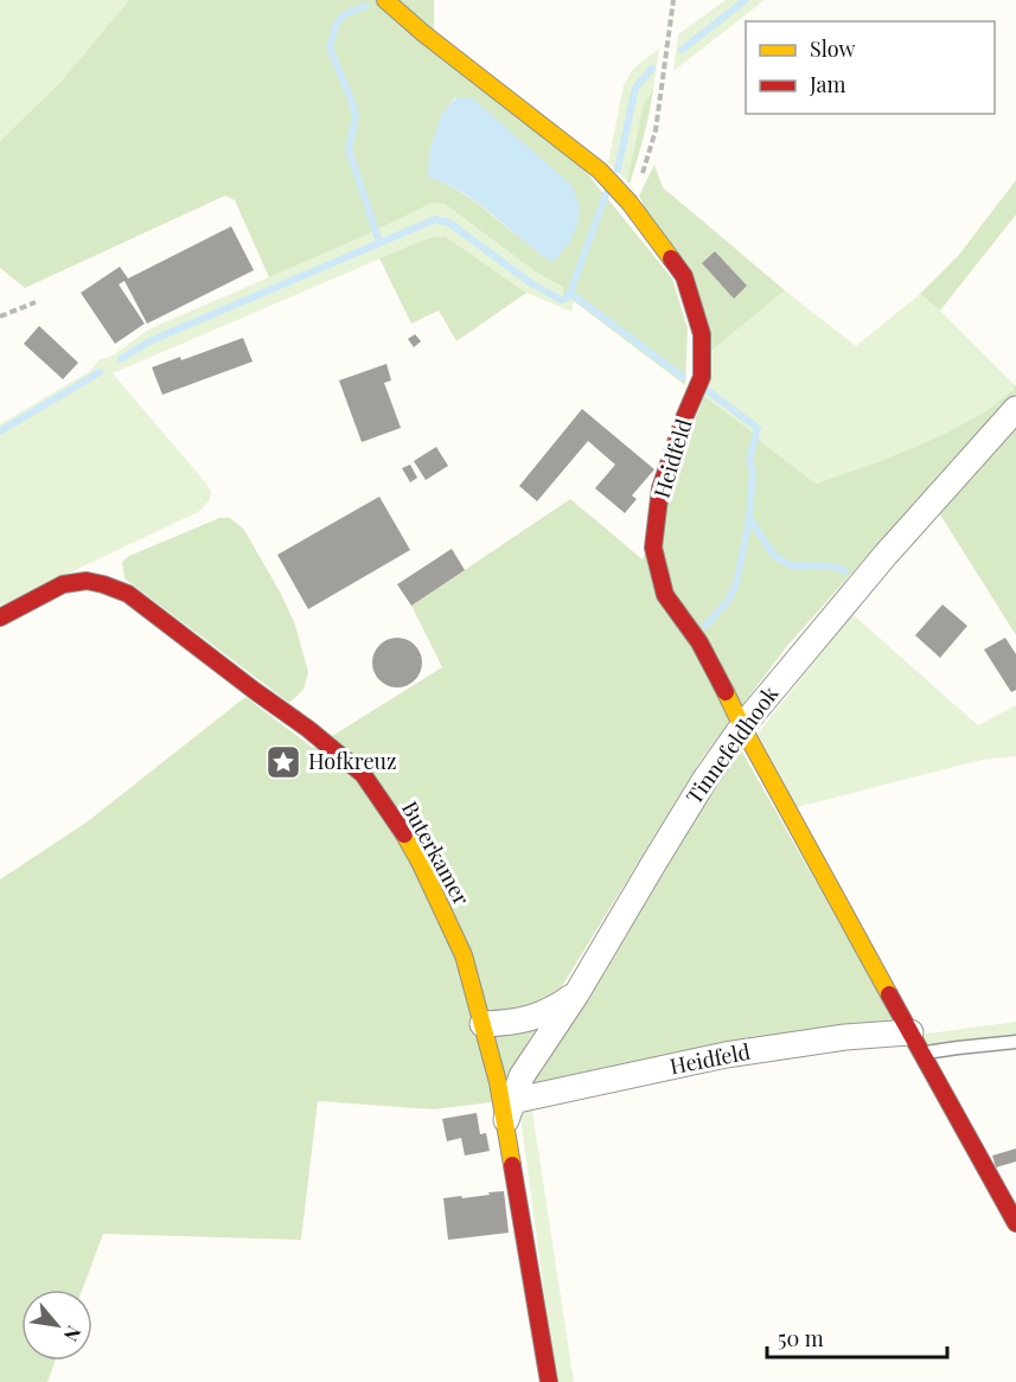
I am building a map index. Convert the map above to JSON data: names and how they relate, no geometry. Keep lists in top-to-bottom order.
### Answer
{
  "streets": {
    "street": ["Heidfeld", "Tinnefeldhook", "Buterkamer"]
  },
  "crossings": [
    ["Heidfeld", "Tinnefeldhook"],
    ["Heidfeld", "Buterkamer"],
    ["Tinnefeldhook", "Buterkamer"]
  ],
  "places": {
    "place": ["Hofkreuz"]
  },
  "legend": ["Slow", "Jam"],
  "scale_bar": "50 m",
  "north": "bottom right"
}
